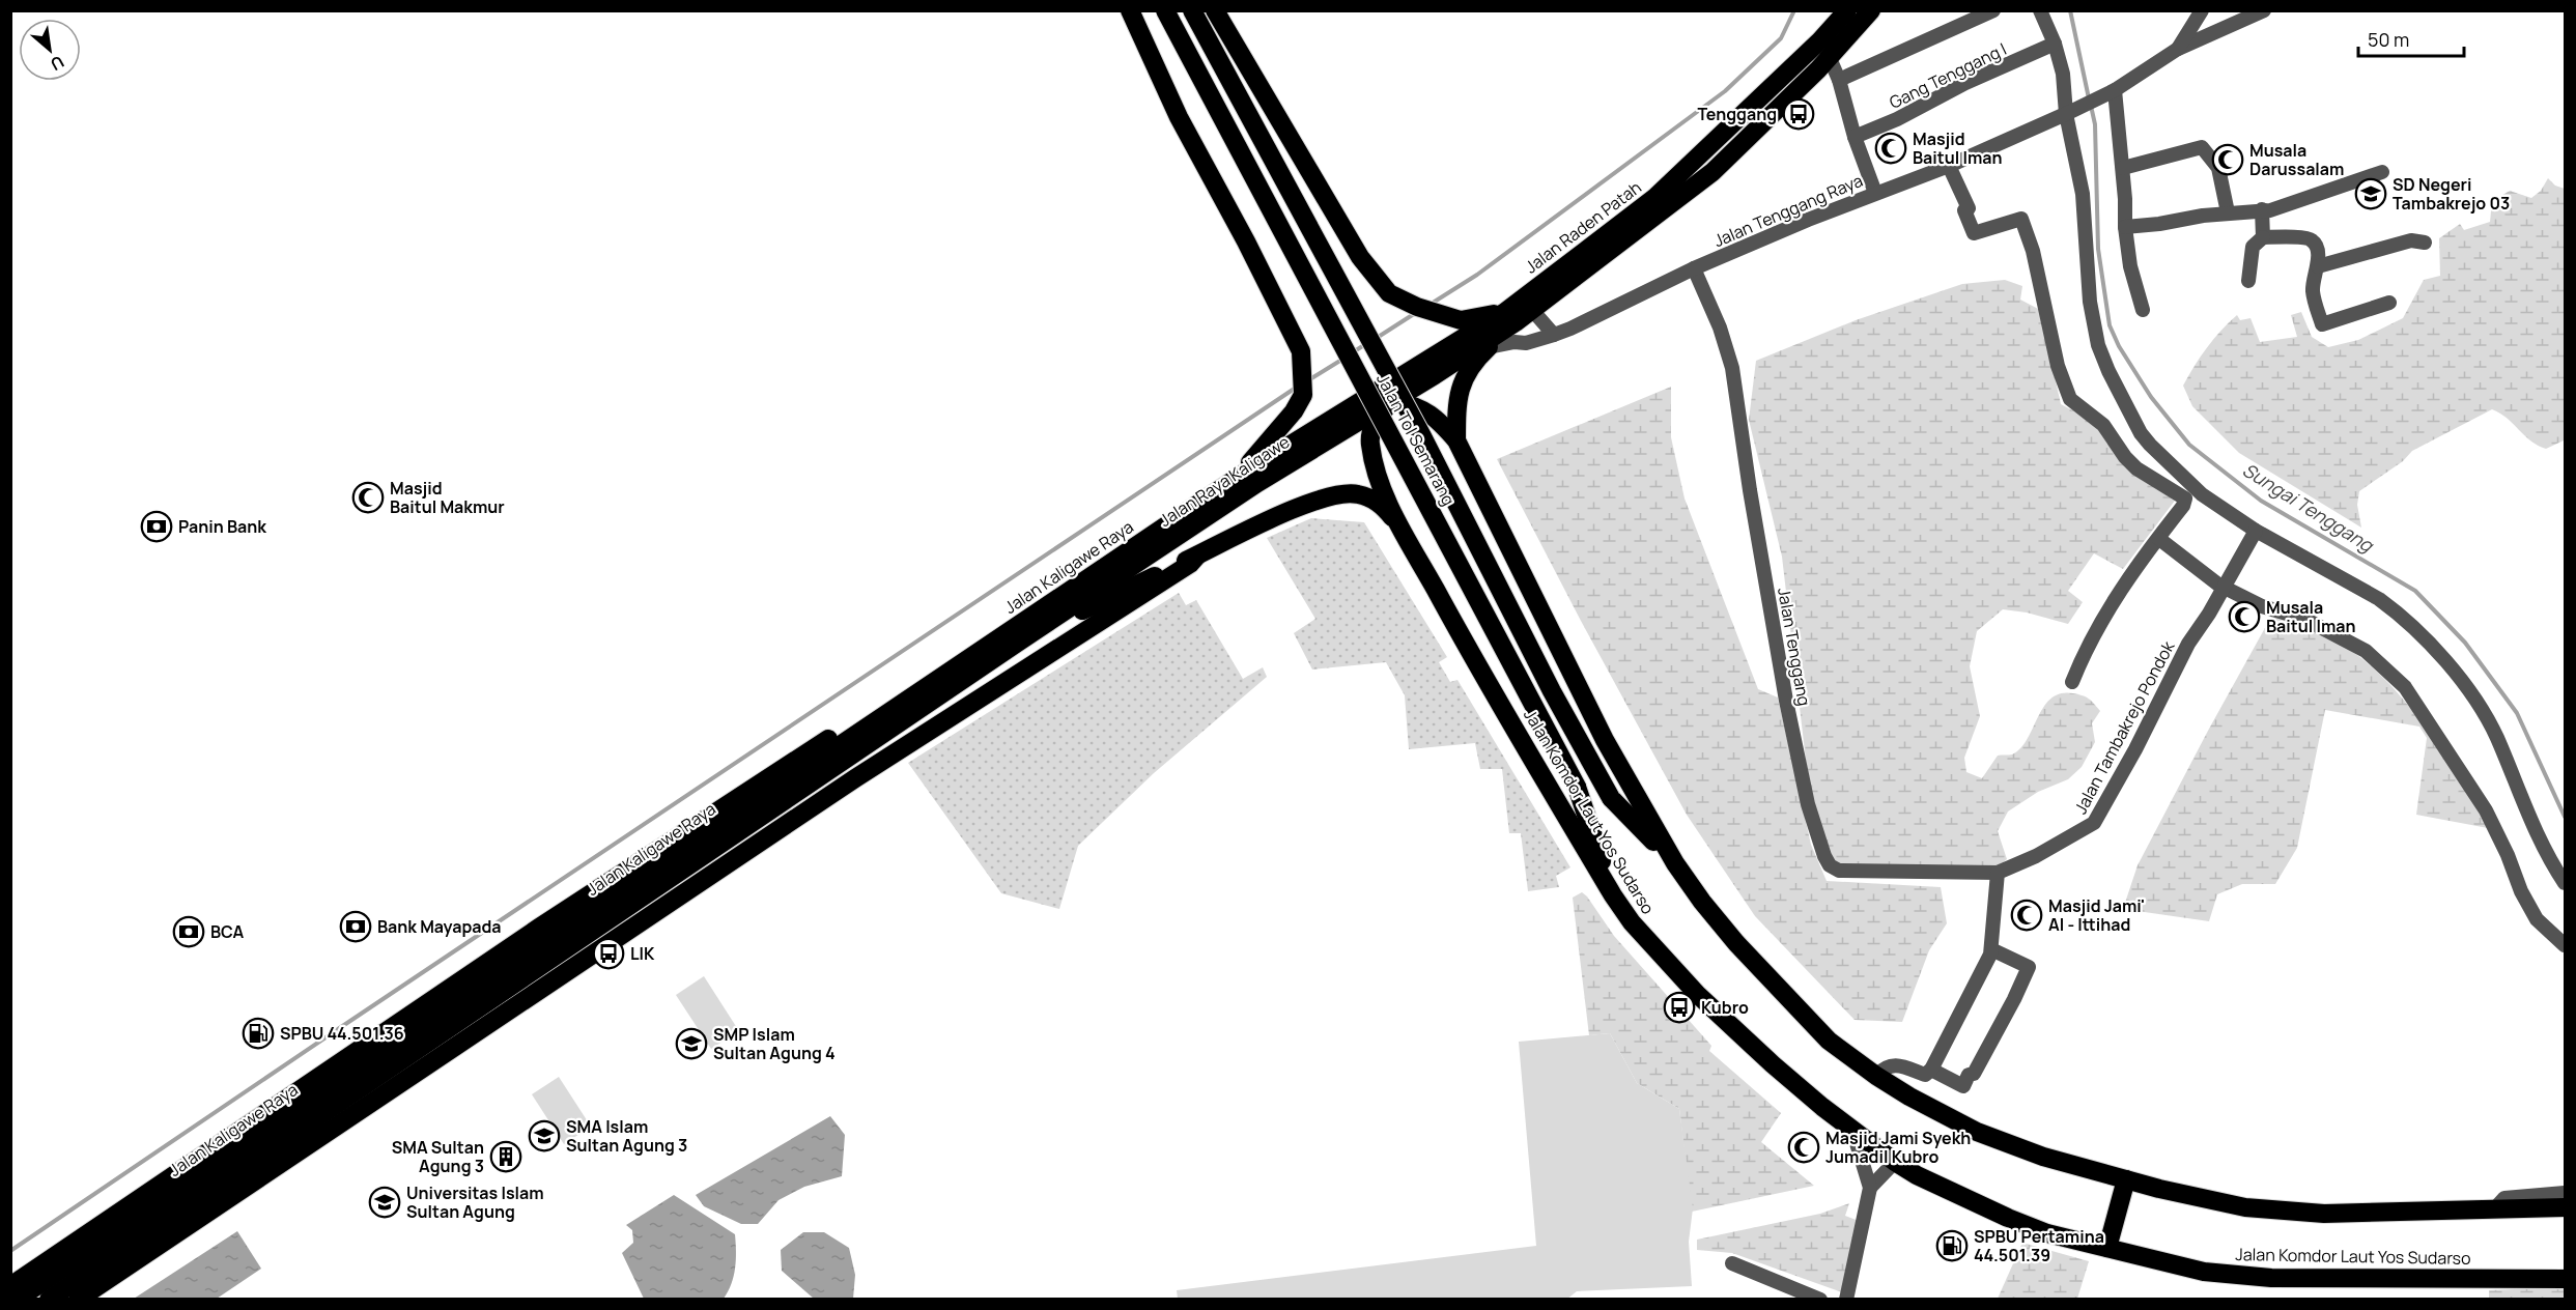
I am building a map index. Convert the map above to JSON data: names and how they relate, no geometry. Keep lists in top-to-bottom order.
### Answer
{
  "streets": {
    "highway": [
      "Jalan Raden Patah",
      "Jalan Tol Semarang",
      "Jalan Raya Kaligawe",
      "Jalan Kaligawe Raya",
      "Jalan Komdor Laut Yos Sudarso"
    ],
    "street": [
      "Gang Tenggang I",
      "Jalan Tenggang Raya",
      "Jalan Tenggang",
      "Jalan Tambakrejo Pondok"
    ]
  },
  "crossings": [
    ["Jalan Tenggang Raya", "Jalan Tenggang"],
    ["Jalan Raden Patah", "Jalan Raya Kaligawe"],
    ["Jalan Raden Patah", "Jalan Kaligawe Raya"],
    ["Jalan Tol Semarang", "Jalan Komdor Laut Yos Sudarso"],
    ["Jalan Raya Kaligawe", "Jalan Kaligawe Raya"],
    ["Jalan Tenggang", "Jalan Tambakrejo Pondok"]
  ],
  "water": ["Sungai Tenggang"],
  "places": {
    "bus stop": ["Tenggang", "LIK", "Kubro"],
    "mosque": [
      "Masjid Baitul Iman",
      "Musala Darussalam",
      "Masjid Baitul Makmur",
      "Musala Baitul Iman",
      "Masjid Jami' Al - Ittihad",
      "Masjid Jami Syekh Jumadil Kubro"
    ],
    "school or university": [
      "SD Negeri Tambakrejo 03",
      "SMP Islam Sultan Agung 4",
      "SMA Islam Sultan Agung 3",
      "Universitas Islam Sultan Agung"
    ],
    "bank": ["Panin Bank", "Bank Mayapada", "BCA"],
    "fuel station": ["SPBU 44.501.36", "SPBU Pertamina 44.501.39"],
    "building": ["SMA Sultan Agung 3"]
  },
  "scale_bar": "50 m",
  "north": "bottom right"
}
